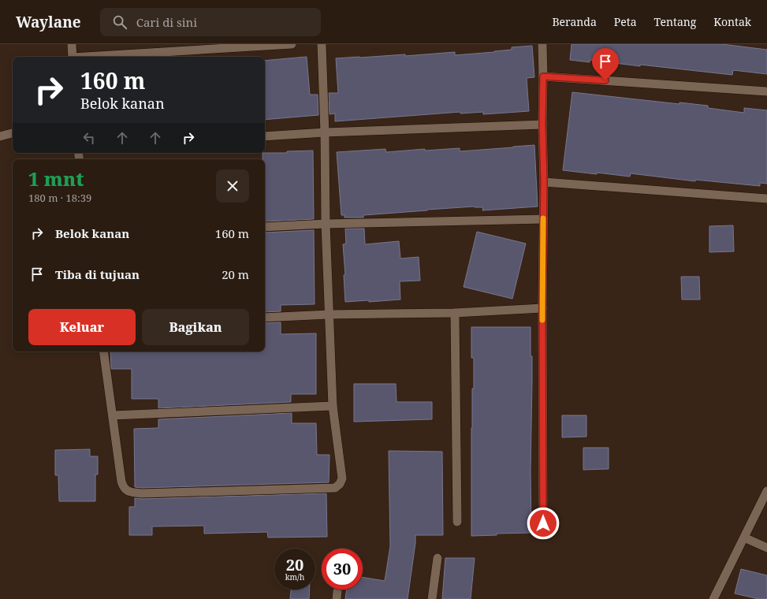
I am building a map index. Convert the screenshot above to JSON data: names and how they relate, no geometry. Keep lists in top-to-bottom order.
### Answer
{
  "page": {
    "header": "Waylane",
    "search": "Cari di sini",
    "nav": [
      "Beranda",
      "Peta",
      "Tentang",
      "Kontak"
    ],
    "turn": ["160 m", "Belok kanan"],
    "heading": ["1 mnt", "180 m · 18:39"],
    "list": [
      {
        "name": "Belok kanan",
        "value": "160 m"
      },
      {
        "name": "Tiba di tujuan",
        "value": "20 m"
      }
    ],
    "buttons": ["Keluar", "Bagikan"],
    "speed": "20 km/h",
    "limit": "30"
  }
}
